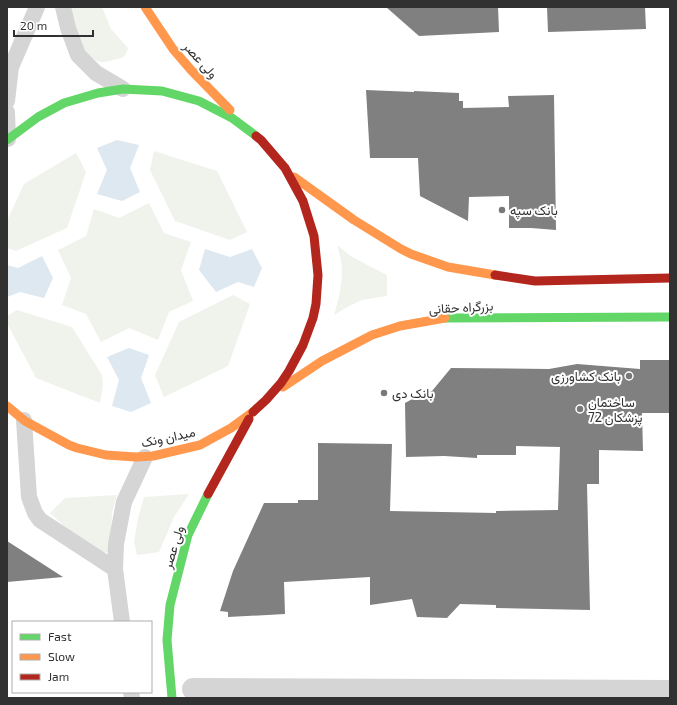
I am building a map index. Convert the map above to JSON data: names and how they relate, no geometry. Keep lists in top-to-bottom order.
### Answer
{
  "streets": {
    "main road": ["ولی عصر", "بزرگراه حقانی", "میدان ونک"]
  },
  "crossings": [
    ["ولی عصر", "میدان ونک"],
    ["بزرگراه حقانی", "میدان ونک"]
  ],
  "places": [
    "بانک سپه",
    "بانک کشاورزی",
    "بانک دی",
    "ساختمان پزشکان 72"
  ],
  "legend": ["Fast", "Slow", "Jam"],
  "scale_bar": "20 m"
}
